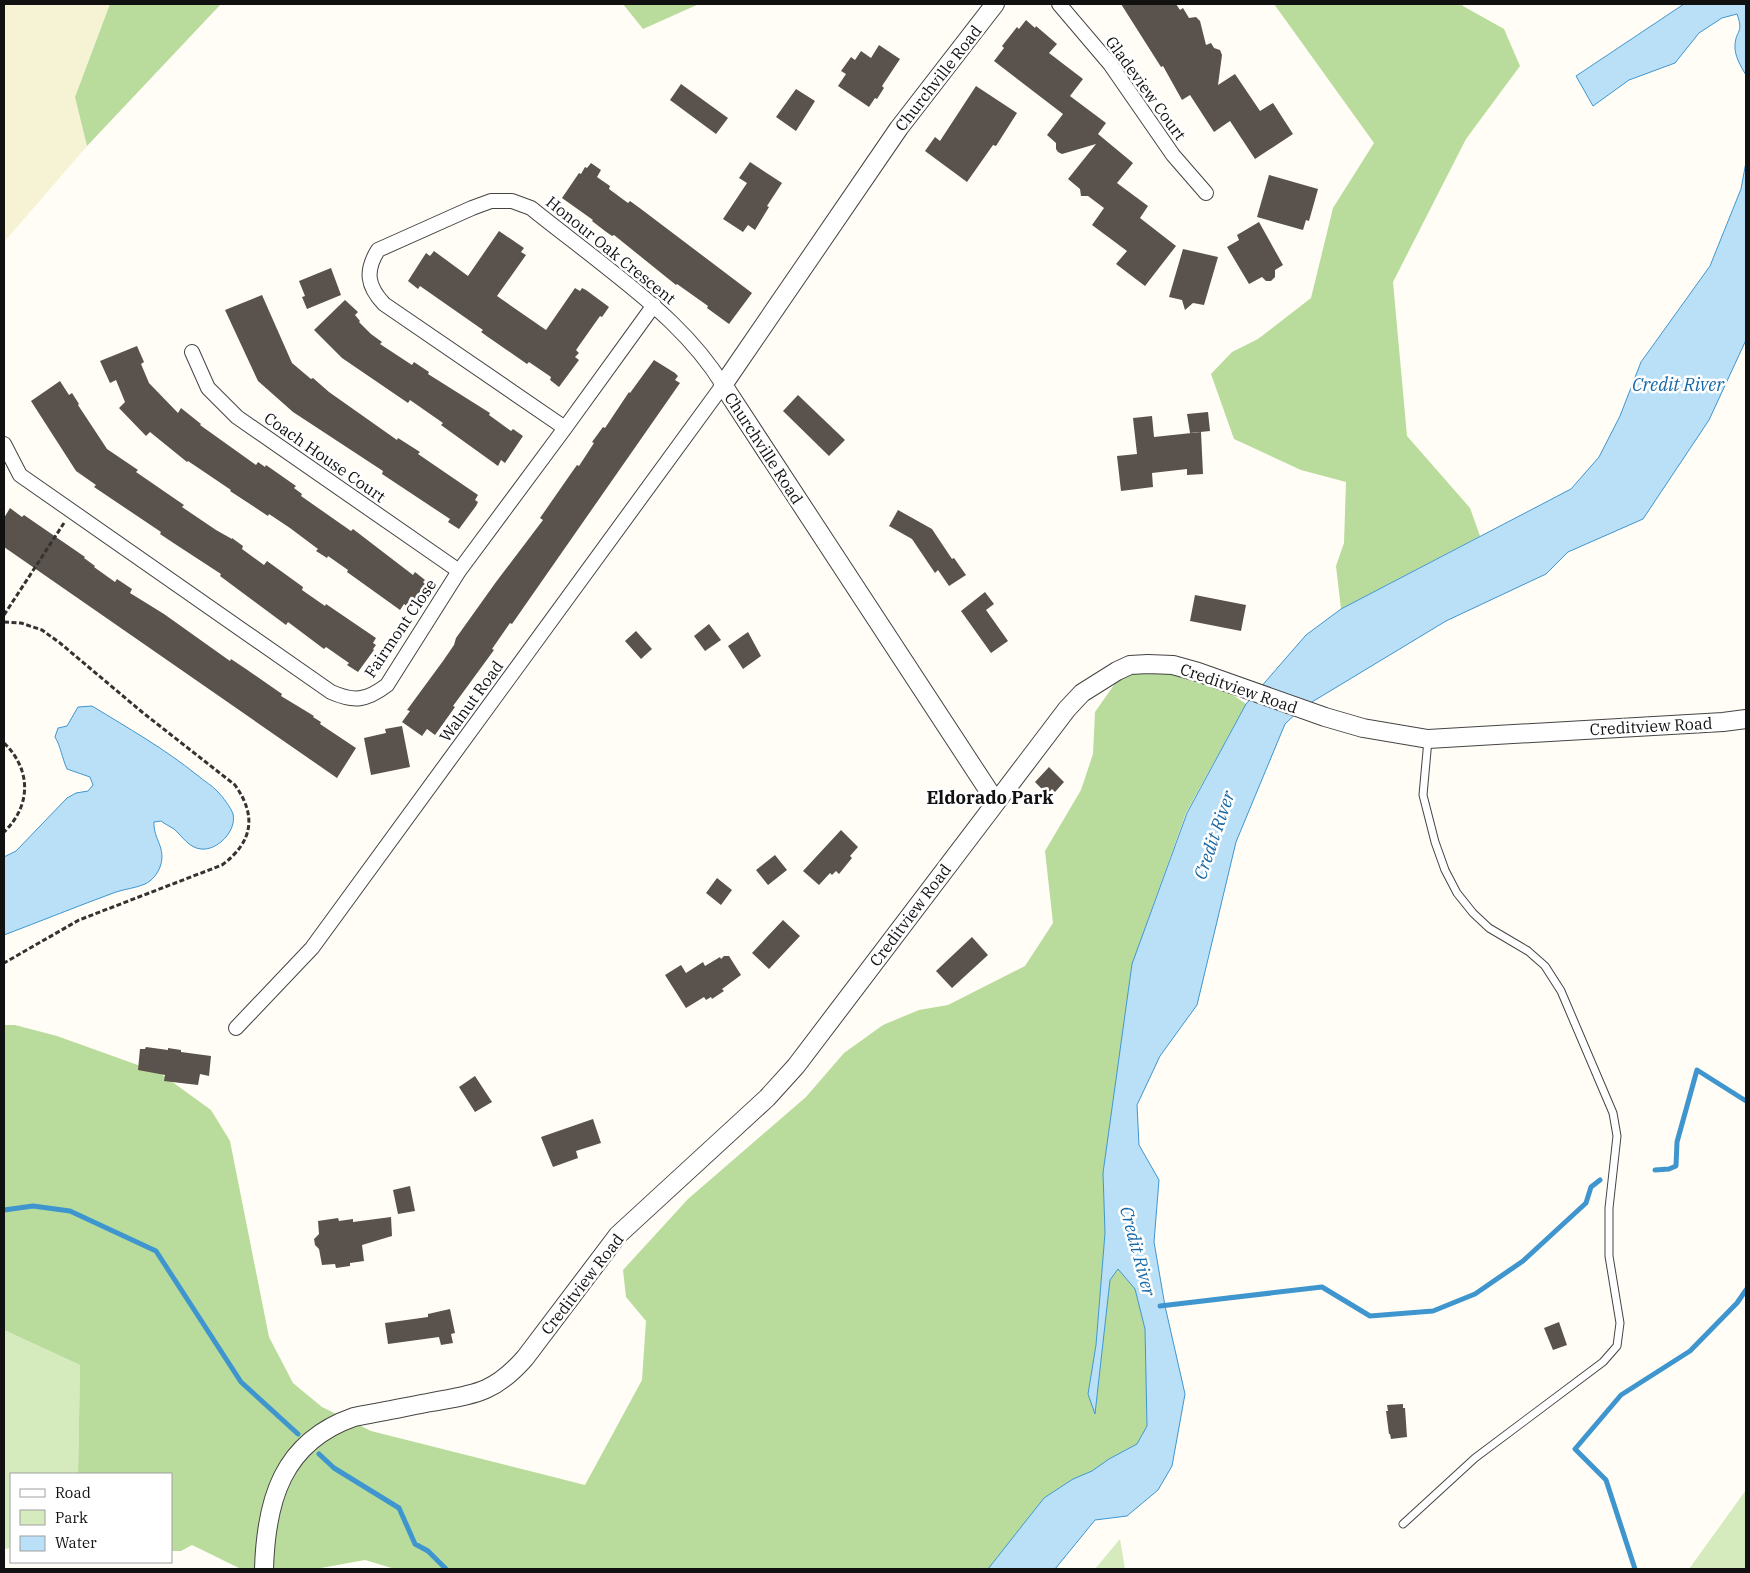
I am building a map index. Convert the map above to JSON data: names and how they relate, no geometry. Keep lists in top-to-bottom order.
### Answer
{
  "streets": {
    "street": [
      "Churchville Road",
      "Gladeview Court",
      "Honour Oak Crescent",
      "Coach House Court",
      "Fairmont Close",
      "Creditview Road",
      "Walnut Road"
    ]
  },
  "crossings": [
    ["Churchville Road", "Honour Oak Crescent"],
    ["Churchville Road", "Creditview Road"],
    ["Churchville Road", "Walnut Road"],
    ["Honour Oak Crescent", "Fairmont Close"],
    ["Honour Oak Crescent", "Walnut Road"],
    ["Coach House Court", "Fairmont Close"]
  ],
  "districts": ["Eldorado Park"],
  "water": ["Credit River"],
  "legend": ["Road", "Park", "Water"]
}
